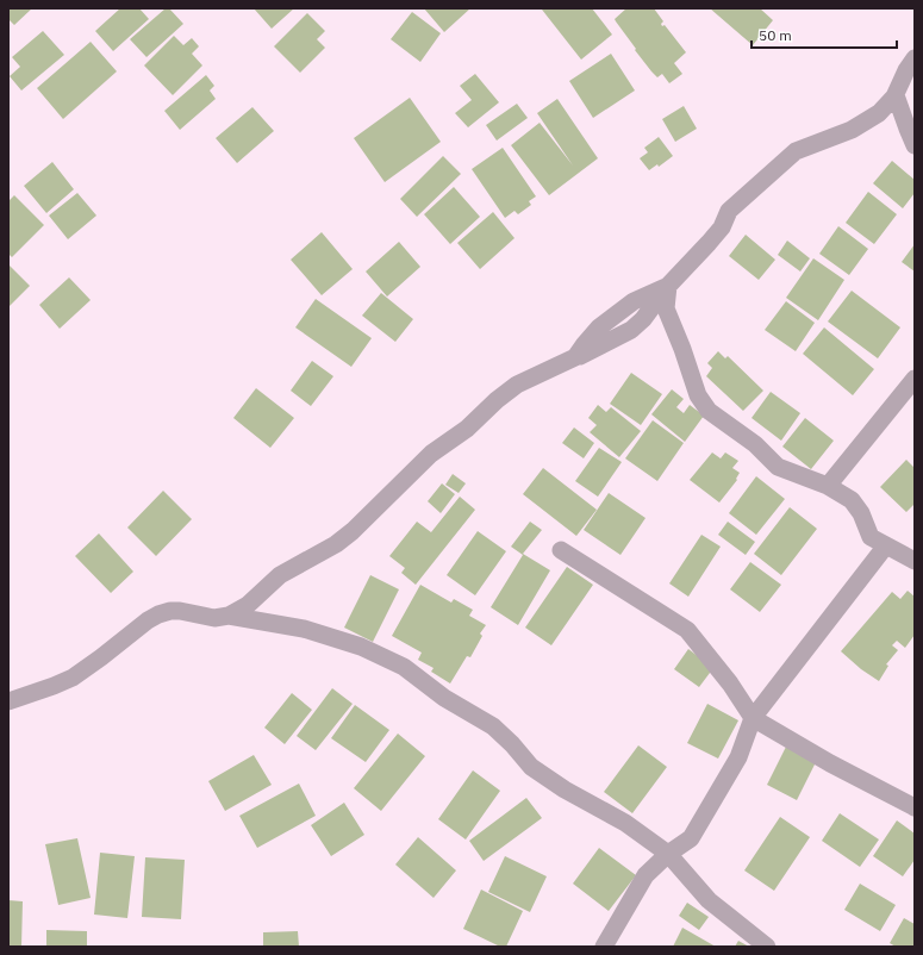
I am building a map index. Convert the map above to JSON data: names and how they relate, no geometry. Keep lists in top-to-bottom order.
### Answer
{
  "scale_bar": "50 m"
}
